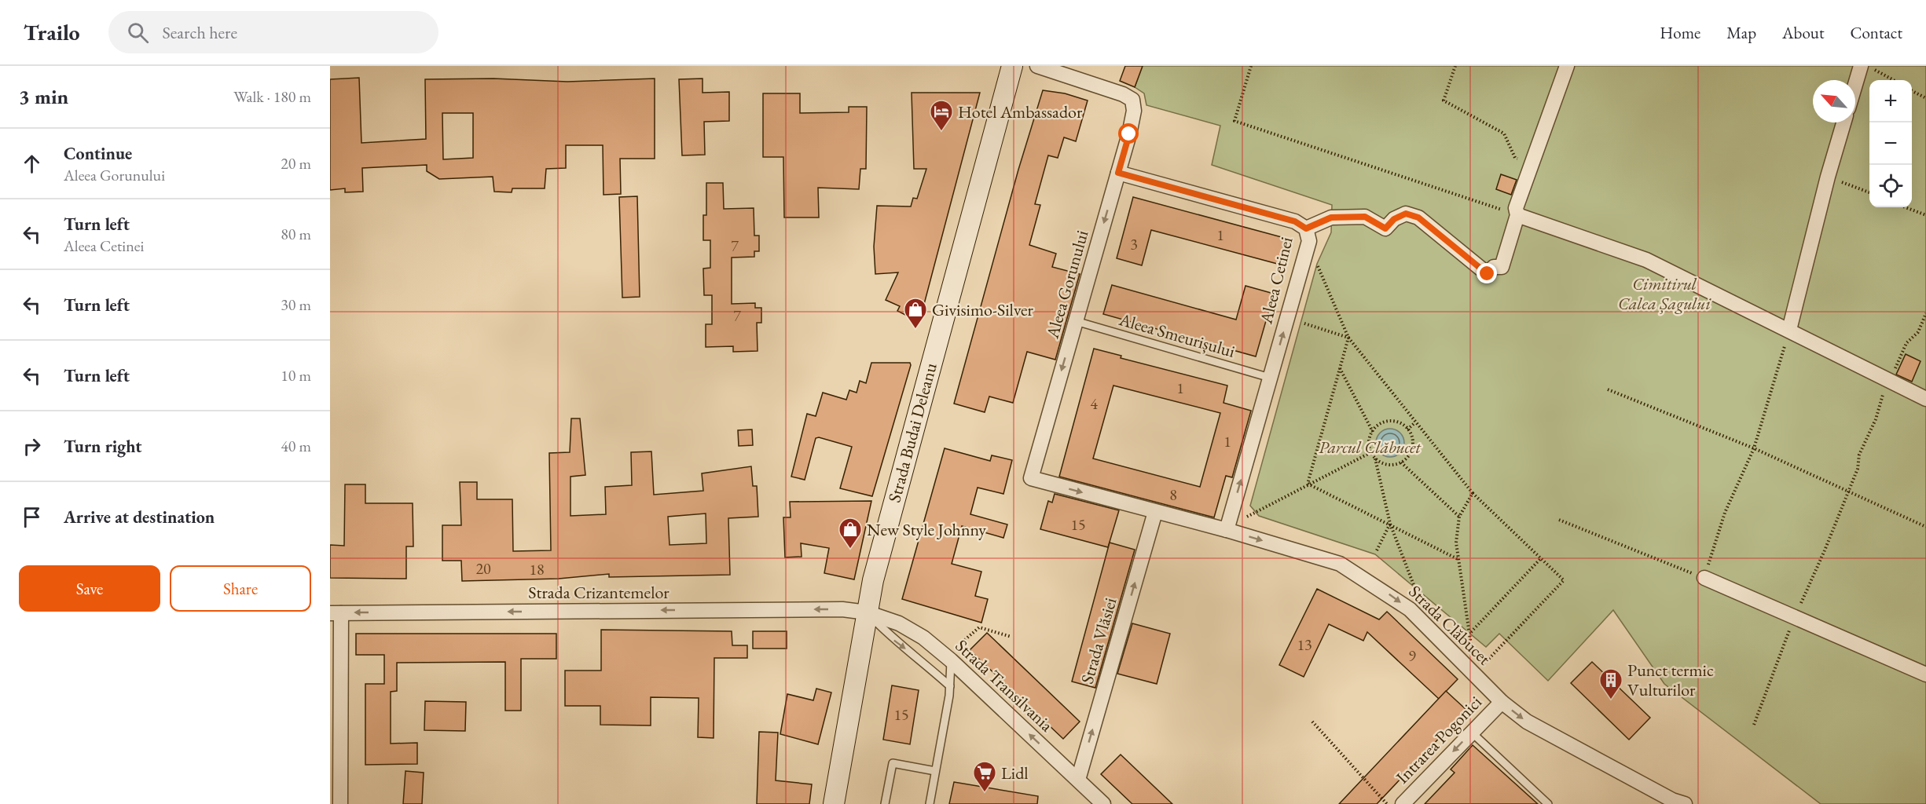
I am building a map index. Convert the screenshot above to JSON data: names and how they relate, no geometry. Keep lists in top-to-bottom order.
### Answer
{
  "streets": {
    "main road": ["Strada Budai Deleanu"],
    "street": [
      "Aleea Cetinei",
      "Aleea Gorunului",
      "Strada Crizantemelor",
      "Strada Clăbucet",
      "Strada Vlăsiei",
      "Strada Transilvania",
      "Intrarea Pogonici"
    ],
    "lane": ["Aleea Smeurișului"]
  },
  "crossings": [
    ["Aleea Cetinei", "Aleea Gorunului"],
    ["Aleea Cetinei", "Aleea Smeurișului"],
    ["Aleea Cetinei", "Strada Clăbucet"],
    ["Aleea Gorunului", "Aleea Smeurișului"],
    ["Aleea Gorunului", "Strada Clăbucet"],
    ["Strada Budai Deleanu", "Strada Crizantemelor"],
    ["Strada Budai Deleanu", "Strada Transilvania"],
    ["Strada Crizantemelor", "Strada Transilvania"],
    ["Strada Clăbucet", "Strada Vlăsiei"],
    ["Strada Clăbucet", "Intrarea Pogonici"],
    ["Strada Vlăsiei", "Strada Transilvania"]
  ],
  "one_way": [
    "Aleea Cetinei",
    "Aleea Gorunului",
    "Strada Crizantemelor",
    "Strada Clăbucet",
    "Strada Vlăsiei",
    "Strada Transilvania",
    "Intrarea Pogonici"
  ],
  "parks": ["Cimitirul Calea Șagului", "Parcul Clăbucet"],
  "places": {
    "hotel": ["Hotel Ambassador"],
    "shop": ["Givisimo-Silver", "New Style Johnny"],
    "building": ["Punct termic Vulturilor"],
    "supermarket": ["Lidl"]
  },
  "house_numbers": [
    "1",
    "3",
    "7",
    "7",
    "1",
    "4",
    "1",
    "8",
    "15",
    "20",
    "18",
    "13",
    "9",
    "15"
  ],
  "north": "top left",
  "page": {
    "header": "Trailo",
    "search": "Search here",
    "nav": [
      "Home",
      "Map",
      "About",
      "Contact"
    ],
    "heading": ["3 min", "Walk · 180 m"],
    "map_buttons": ["+", "−"],
    "list": [
      ["Continue", "Aleea Gorunului", "20 m"],
      ["Turn left", "Aleea Cetinei", "80 m"],
      ["Turn left", "30 m"],
      ["Turn left", "10 m"],
      ["Turn right", "40 m"],
      "Arrive at destination"
    ],
    "buttons": ["Save", "Share"]
  }
}
